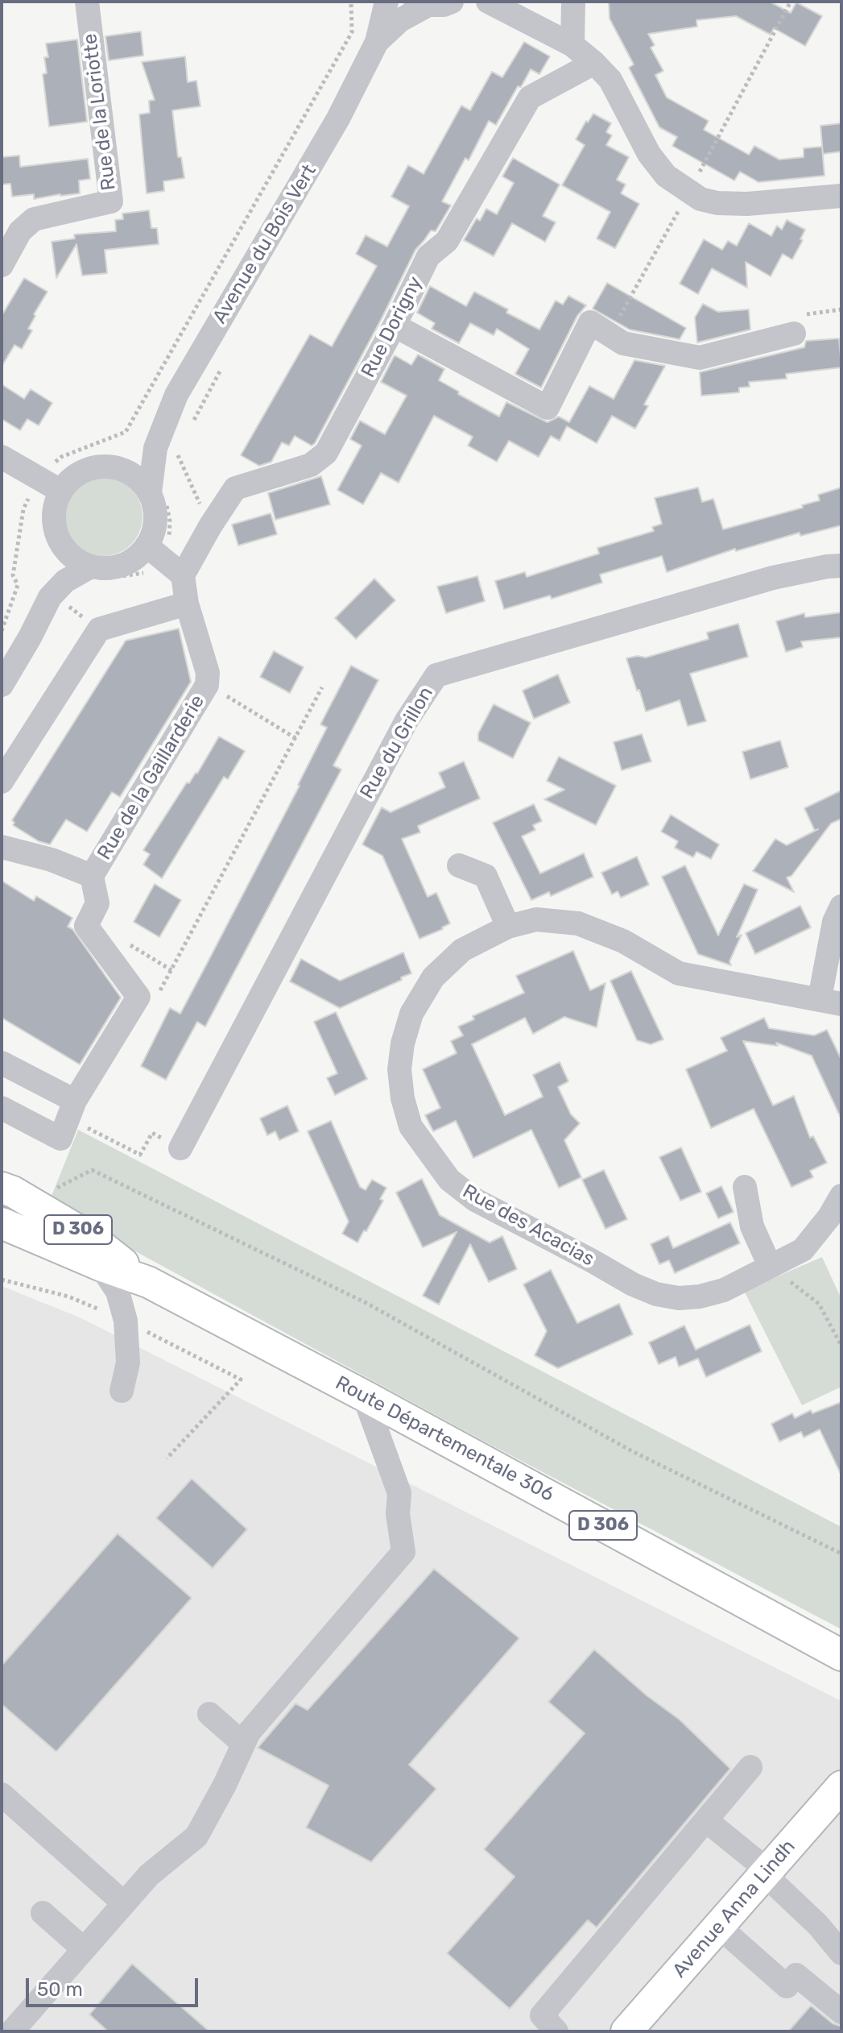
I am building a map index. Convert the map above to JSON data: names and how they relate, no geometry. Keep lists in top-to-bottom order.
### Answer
{
  "streets": {
    "main road": ["D 306", "Route Départementale 306", "Avenue Anna Lindh"],
    "street": [
      "Rue de la Loriotte",
      "Avenue du Bois Vert",
      "Rue Dorigny",
      "Rue du Grillon",
      "Rue de la Gaillarderie",
      "Rue des Acacias"
    ]
  },
  "crossings": [
    ["Rue Dorigny", "Rue de la Gaillarderie"]
  ],
  "scale_bar": "50 m"
}
